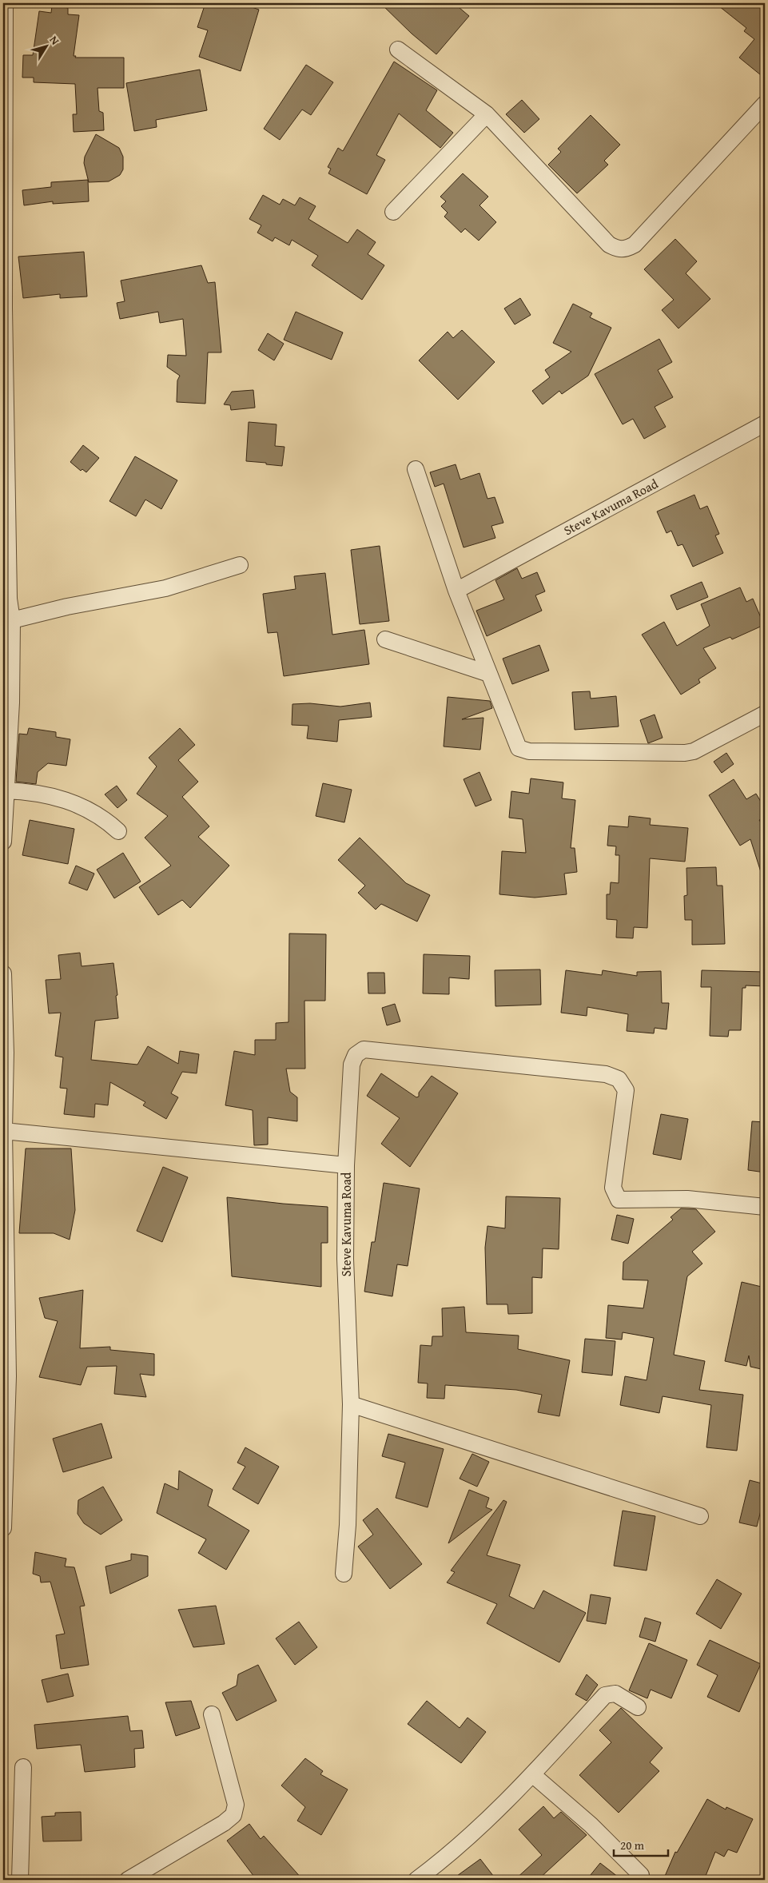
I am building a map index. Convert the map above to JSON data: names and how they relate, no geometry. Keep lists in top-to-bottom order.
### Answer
{
  "streets": {
    "street": ["Steve Kavuma Road"]
  },
  "scale_bar": "20 m",
  "north": "top right"
}
